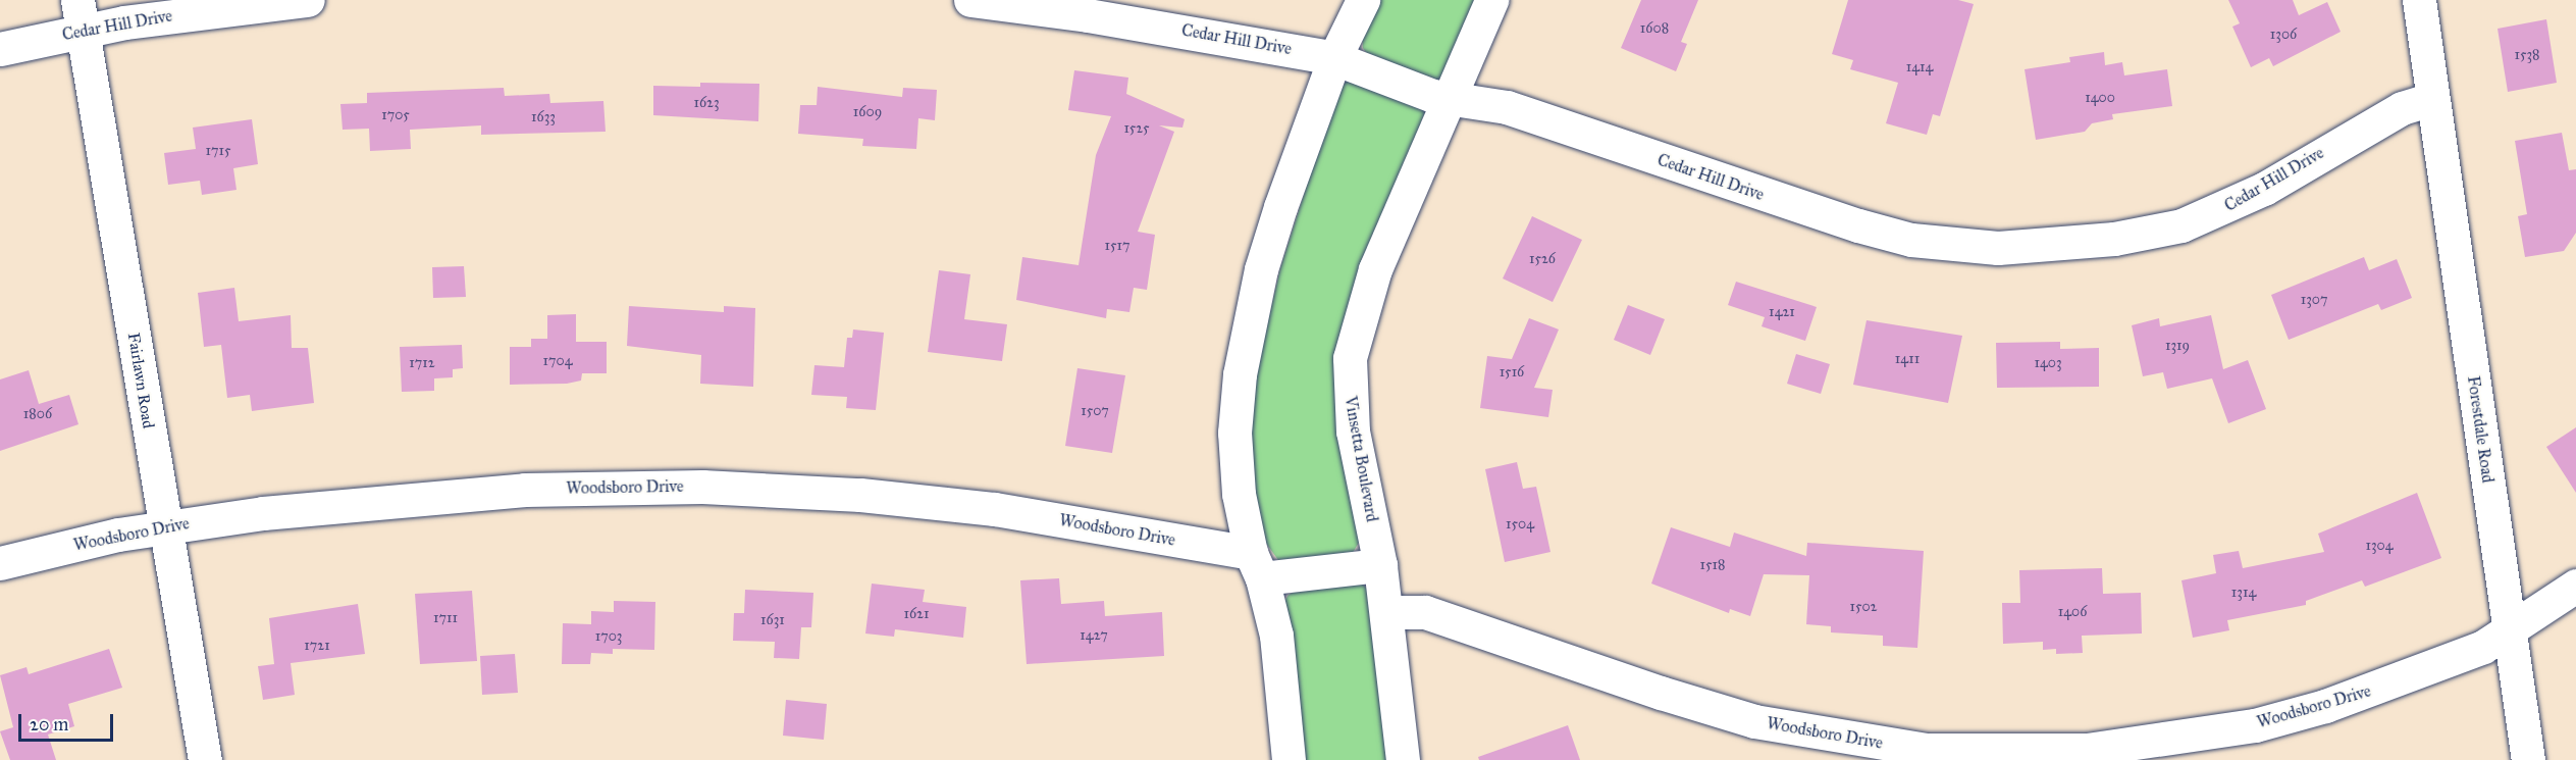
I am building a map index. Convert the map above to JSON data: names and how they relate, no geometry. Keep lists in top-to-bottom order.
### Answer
{
  "streets": {
    "street": [
      "Cedar Hill Drive",
      "Fairlawn Road",
      "Forestdale Road",
      "Vinsetta Boulevard",
      "Woodsboro Drive"
    ]
  },
  "crossings": [
    ["Cedar Hill Drive", "Fairlawn Road"],
    ["Cedar Hill Drive", "Forestdale Road"],
    ["Cedar Hill Drive", "Vinsetta Boulevard"],
    ["Fairlawn Road", "Woodsboro Drive"],
    ["Forestdale Road", "Woodsboro Drive"],
    ["Vinsetta Boulevard", "Woodsboro Drive"]
  ],
  "house_numbers": [
    "1608",
    "1306",
    "1538",
    "1414",
    "1400",
    "1623",
    "1609",
    "1705",
    "1633",
    "1525",
    "1715",
    "1517",
    "1526",
    "1307",
    "1421",
    "1319",
    "1411",
    "1704",
    "1712",
    "1403",
    "1516",
    "1507",
    "1806",
    "1504",
    "1304",
    "1518",
    "1314",
    "1502",
    "1406",
    "1621",
    "1711",
    "1631",
    "1427",
    "1703",
    "1721"
  ],
  "scale_bar": "20 m"
}
